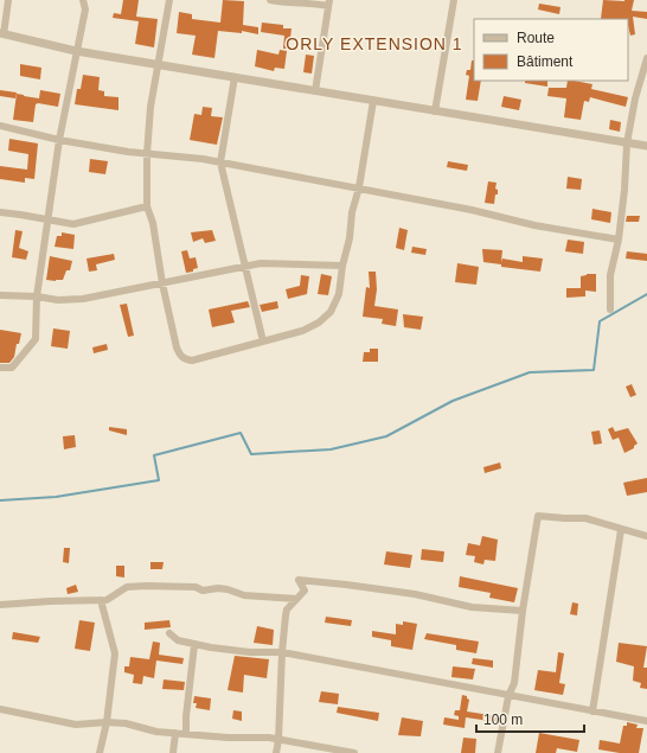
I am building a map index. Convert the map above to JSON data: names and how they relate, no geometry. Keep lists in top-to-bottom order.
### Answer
{
  "districts": ["ORLY EXTENSION 1"],
  "legend": ["Route", "Bâtiment"],
  "scale_bar": "100 m"
}
